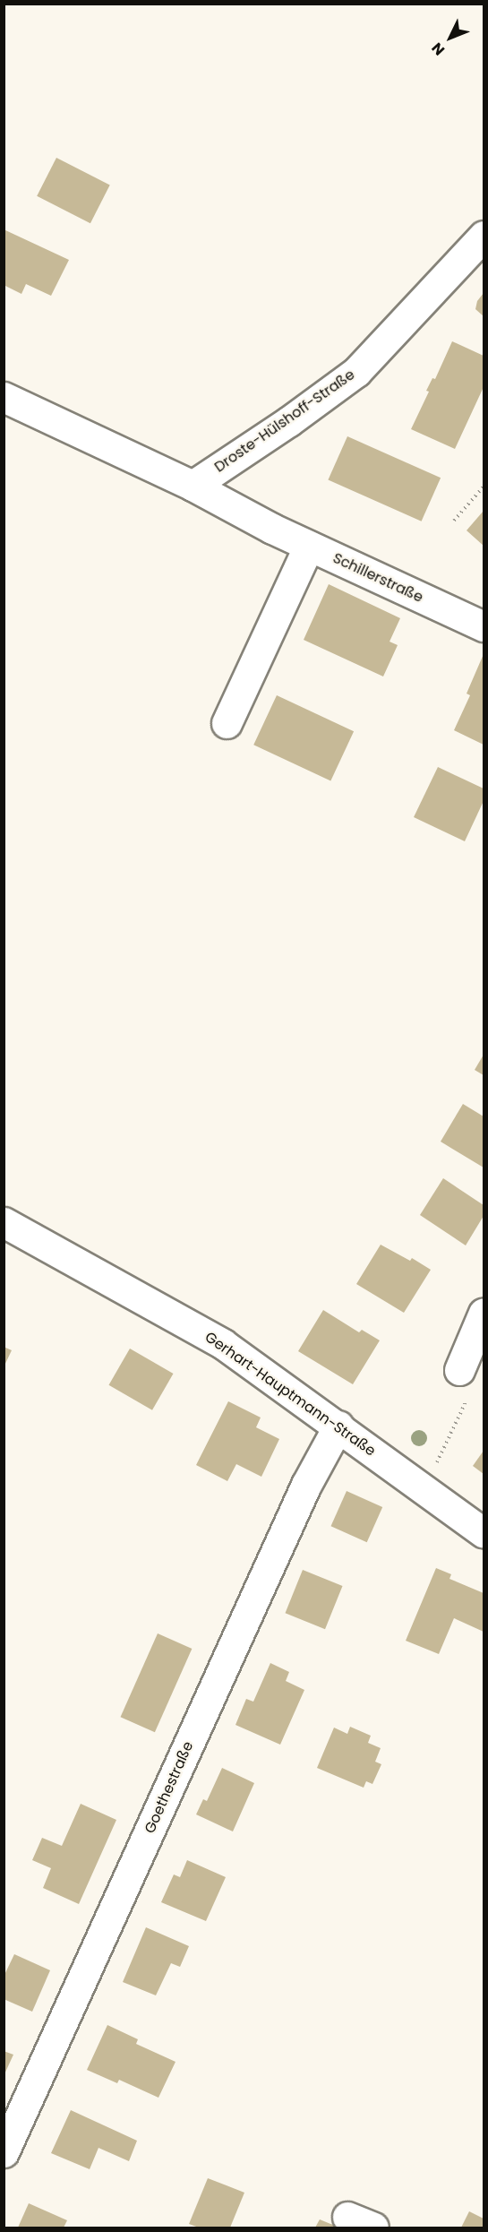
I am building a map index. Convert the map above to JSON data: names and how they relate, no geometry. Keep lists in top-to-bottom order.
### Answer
{
  "streets": {
    "street": [
      "Droste-Hülshoff-Straße",
      "Schillerstraße",
      "Gerhart-Hauptmann-Straße",
      "Goethestraße"
    ]
  },
  "crossings": [
    ["Droste-Hülshoff-Straße", "Schillerstraße"],
    ["Gerhart-Hauptmann-Straße", "Goethestraße"]
  ],
  "north": "bottom left"
}
